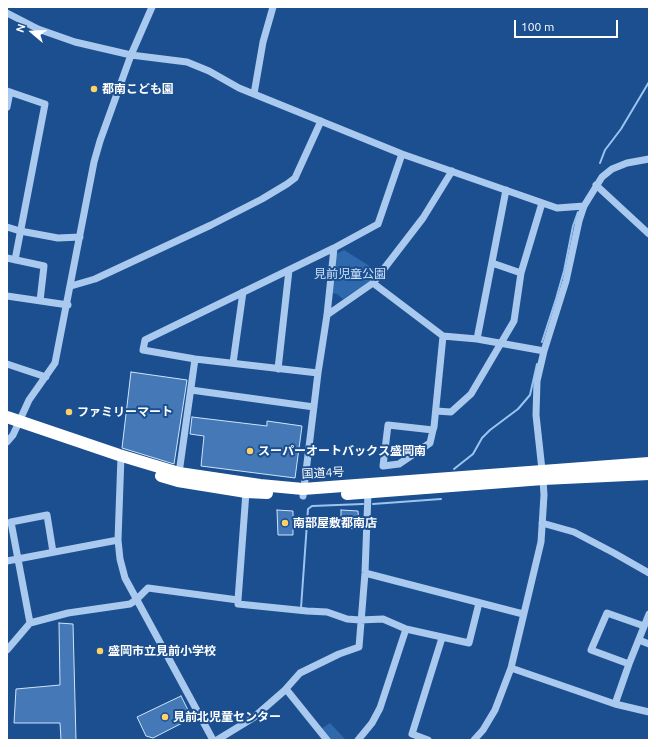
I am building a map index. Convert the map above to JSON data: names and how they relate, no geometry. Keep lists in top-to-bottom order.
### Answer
{
  "streets": {
    "highway": ["国道4号"]
  },
  "parks": ["見前児童公園"],
  "places": [
    "都南こども園",
    "ファミリーマート",
    "スーパーオートバックス盛岡南",
    "南部屋敷都南店",
    "盛岡市立見前小学校",
    "見前北児童センター"
  ],
  "scale_bar": "100 m",
  "north": "left"
}
